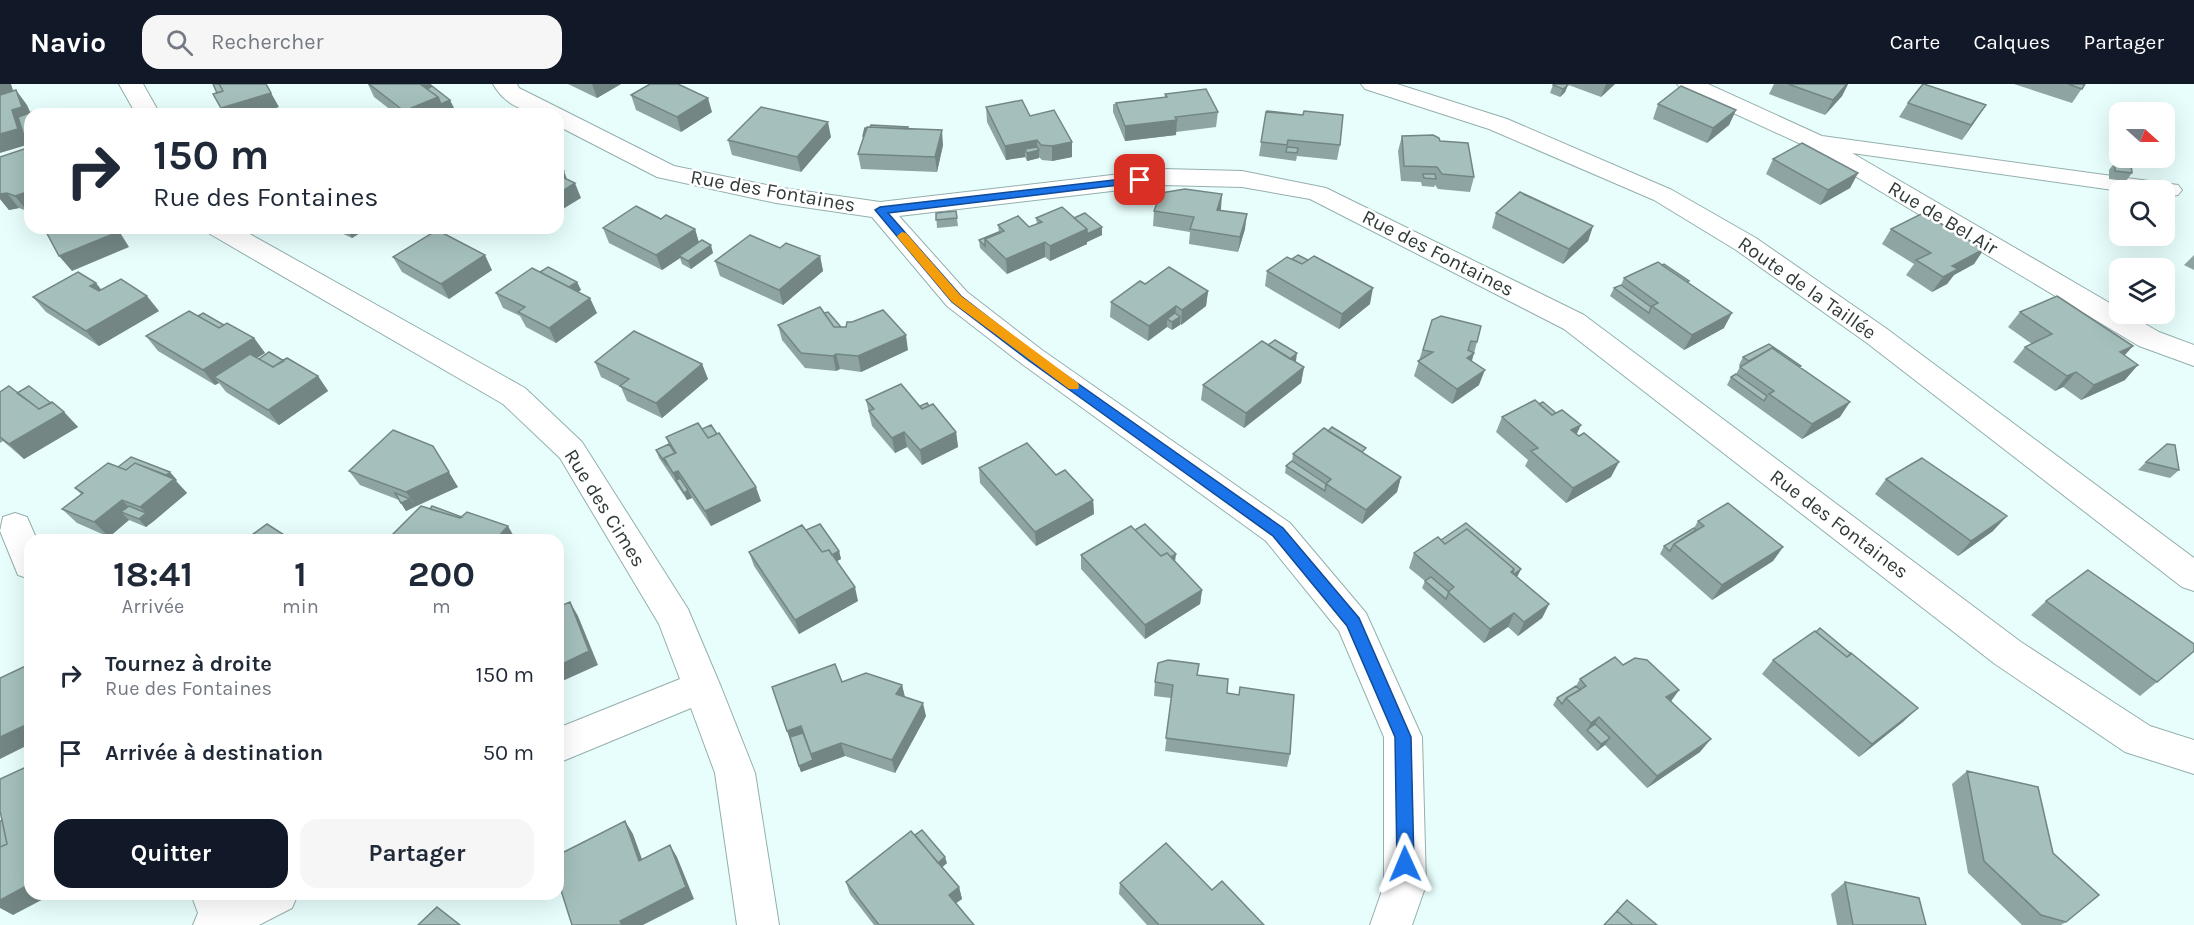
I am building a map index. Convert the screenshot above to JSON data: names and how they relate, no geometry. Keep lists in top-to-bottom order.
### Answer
{
  "streets": {
    "street": [
      "Rue des Fontaines",
      "Rue de Bel Air",
      "Route de la Taillée",
      "Rue des Cimes"
    ]
  },
  "north": "right",
  "page": {
    "header": "Navio",
    "search": "Rechercher",
    "nav": ["Carte", "Calques", "Partager"],
    "turn": ["150 m", "Rue des Fontaines"],
    "eta": [
      "18:41",
      "Arrivée",
      "1",
      "min",
      "200",
      "m"
    ],
    "list": [
      {
        "name": "Tournez à droite",
        "note": "Rue des Fontaines",
        "value": "150 m"
      },
      {
        "name": "Arrivée à destination",
        "value": "50 m"
      }
    ],
    "buttons": ["Quitter", "Partager"]
  }
}
